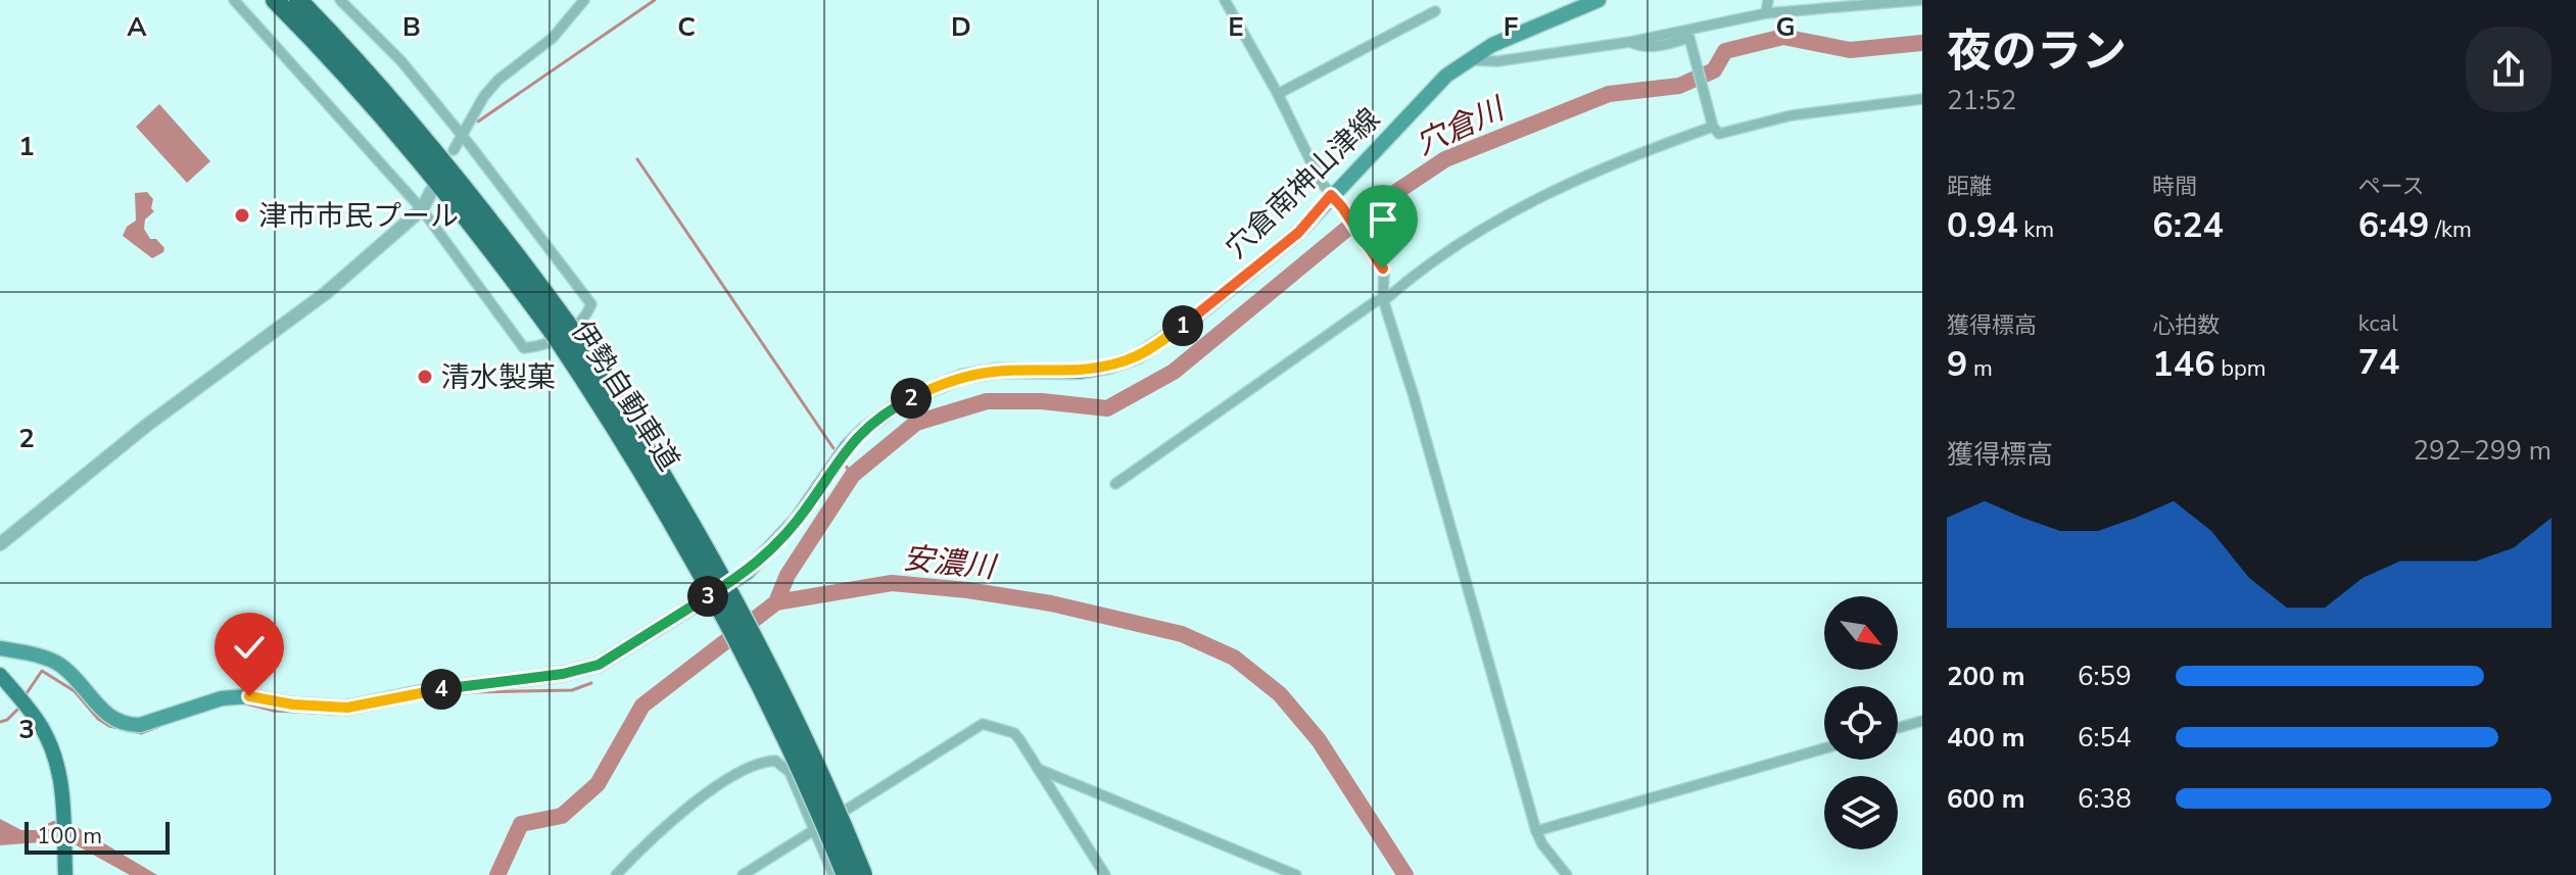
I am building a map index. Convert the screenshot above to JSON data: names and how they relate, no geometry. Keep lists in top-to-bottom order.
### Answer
{
  "streets": {
    "highway": ["伊勢自動車道"],
    "main road": ["穴倉南神山津線"]
  },
  "water": ["穴倉川", "安濃川"],
  "places": ["津市市民プール", "清水製菓"],
  "scale_bar": "100 m",
  "north": "bottom right",
  "page": {
    "heading": ["夜のラン", "21:52"],
    "stats": [
      ["距離", "0.94 km"],
      ["時間", "6:24"],
      ["ペース", "6:49 /km"],
      ["獲得標高", "9 m"],
      ["心拍数", "146 bpm"],
      ["kcal", "74"]
    ],
    "pins": [
      "1",
      "2",
      "3",
      "4"
    ],
    "chart": ["獲得標高", "292–299 m"],
    "list": [
      {
        "name": "200 m",
        "note": "6:59"
      },
      {
        "name": "400 m",
        "note": "6:54"
      },
      {
        "name": "600 m",
        "note": "6:38"
      }
    ],
    "scale": "100 m"
  },
  "grid": {
    "columns": [
      "A",
      "B",
      "C",
      "D",
      "E",
      "F",
      "G"
    ],
    "rows": ["1", "2", "3"]
  }
}
